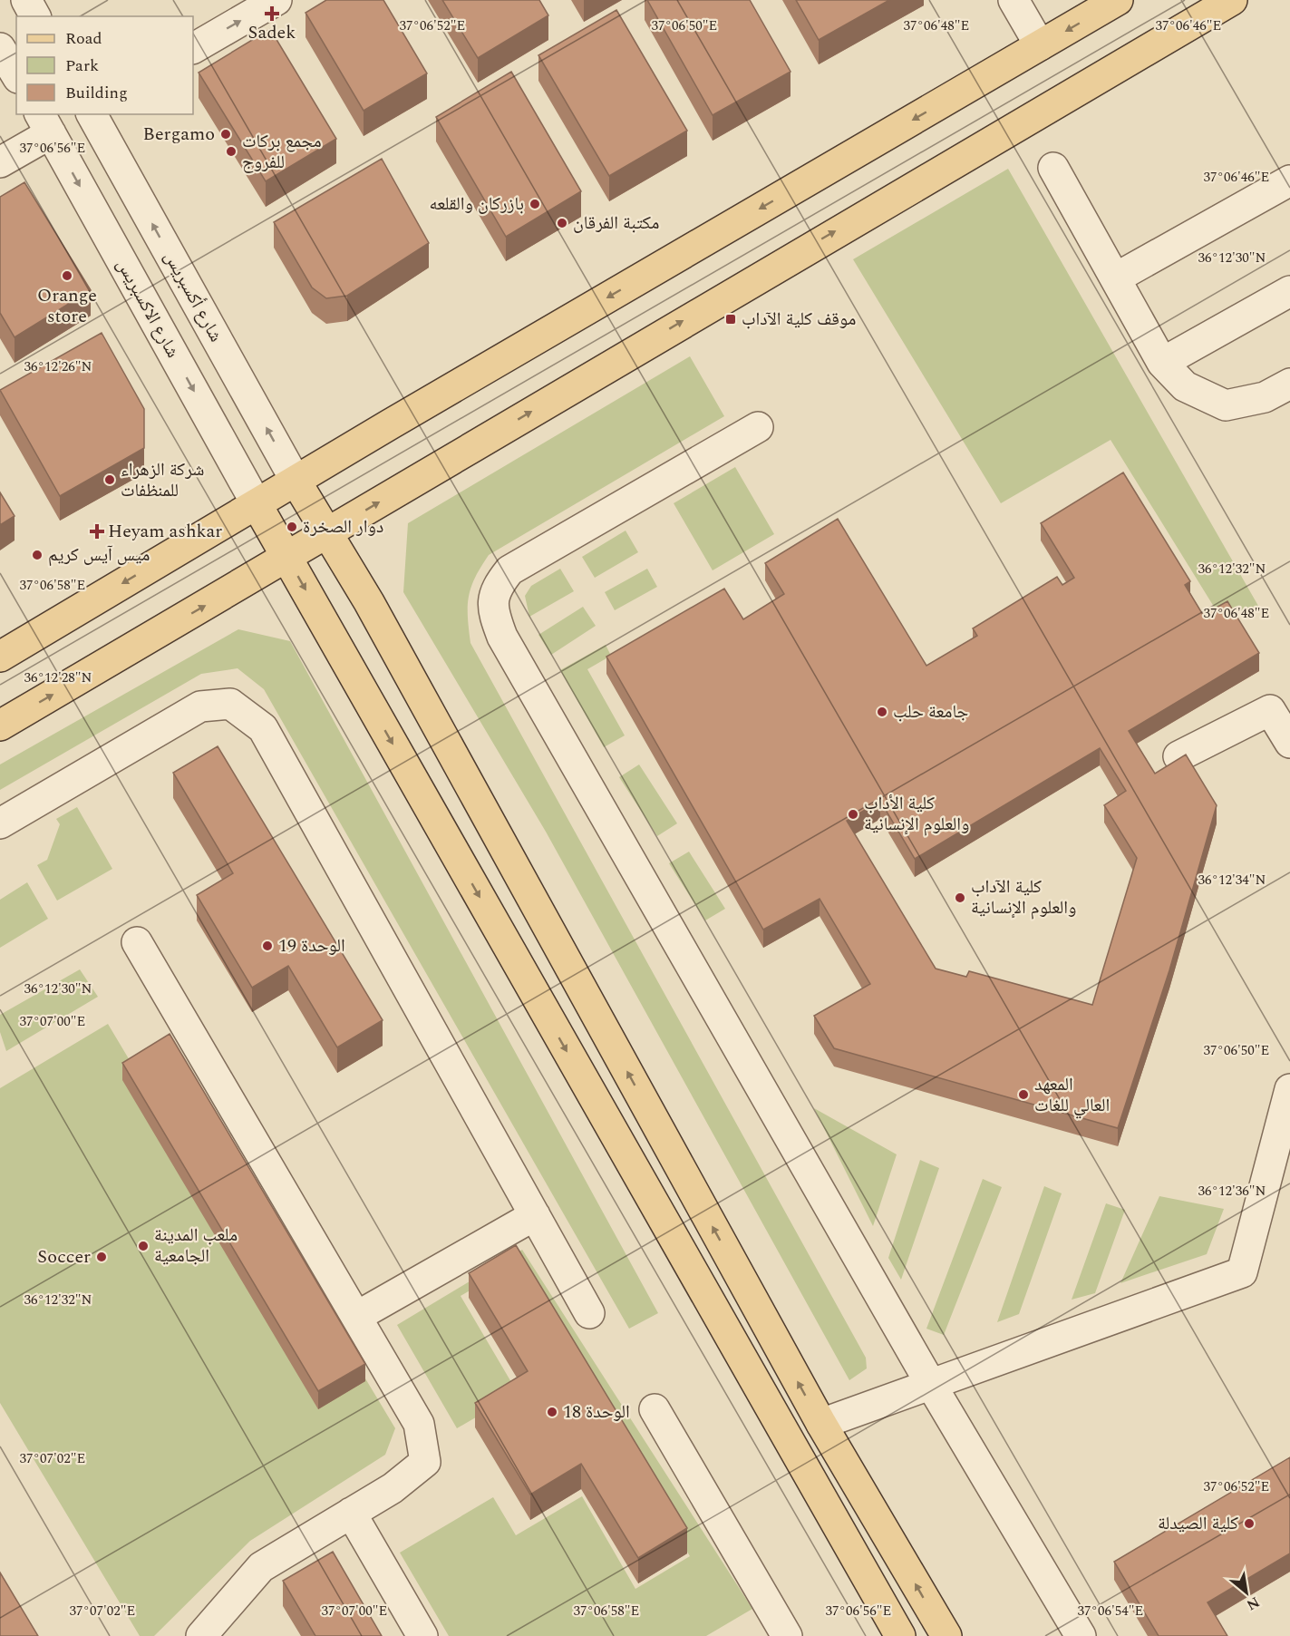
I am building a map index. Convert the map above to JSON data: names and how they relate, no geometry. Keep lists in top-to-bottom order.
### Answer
{
  "streets": {
    "street": ["شارع أكسبريس", "شارع الاكسبريس"]
  },
  "one_way": ["شارع أكسبريس", "شارع الاكسبريس"],
  "places": {
    "health": ["Sadek", "Heyam ashkar"],
    "other": [
      "Bergamo",
      "مجمع بركات للفروج",
      "بازركان والقلعه",
      "مكتبة الفرقان",
      "Orange store",
      "شركة الزهراء للمنظفات",
      "دوار الصخرة",
      "ميس آيس كريم",
      "جامعة حلب",
      "كلية الأداب والعلوم الإنسانية",
      "كلية الآداب والعلوم الإنسانية",
      "الوحدة 19",
      "المعهد العالي للغات",
      "ملعب المدينة الجامعية",
      "Soccer",
      "الوحدة 18",
      "كلية الصيدلة"
    ],
    "transit": ["موقف كلية الآداب"]
  },
  "legend": ["Road", "Park", "Building"],
  "north": "bottom right",
  "coordinates": [
    "37°06'52\"E",
    "37°06'46\"E",
    "37°06'50\"E",
    "37°06'48\"E",
    "37°06'56\"E",
    "36°12'30\"N",
    "36°12'26\"N",
    "36°12'32\"N",
    "37°06'58\"E",
    "36°12'28\"N",
    "36°12'34\"N",
    "37°07'00\"E",
    "36°12'36\"N",
    "37°07'02\"E",
    "37°06'54\"E"
  ]
}
